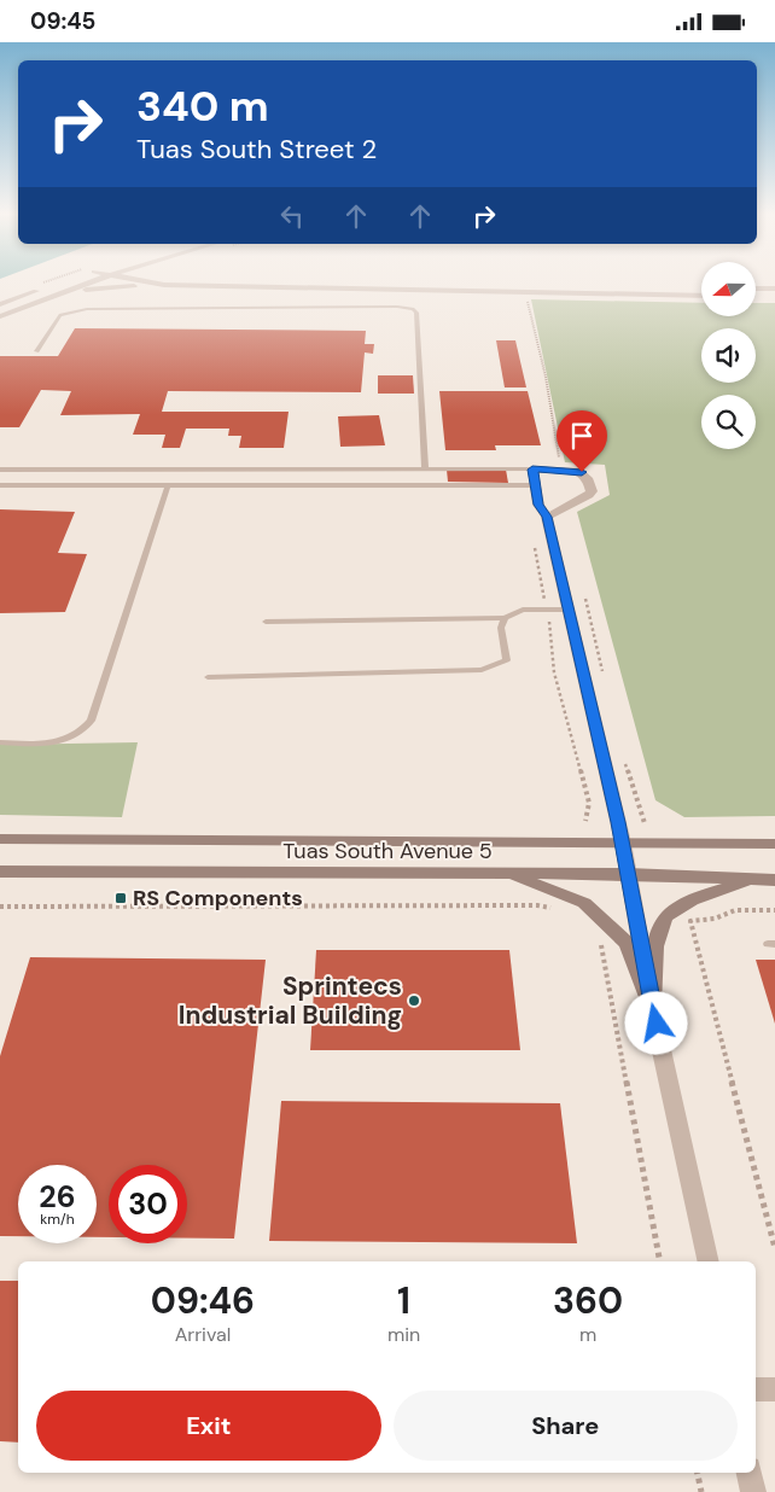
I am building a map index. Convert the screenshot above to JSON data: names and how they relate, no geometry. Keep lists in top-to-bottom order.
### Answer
{
  "streets": {
    "main road": ["Tuas South Avenue 5"]
  },
  "places": {
    "transit": ["RS Components"],
    "other": ["Sprintecs Industrial Building"]
  },
  "north": "left",
  "page": {
    "status": "09:45",
    "turn": ["340 m", "Tuas South Street 2"],
    "speed": "26 km/h",
    "limit": "30",
    "eta": [
      "09:46",
      "Arrival",
      "1",
      "min",
      "360",
      "m"
    ],
    "buttons": ["Exit", "Share"]
  }
}
